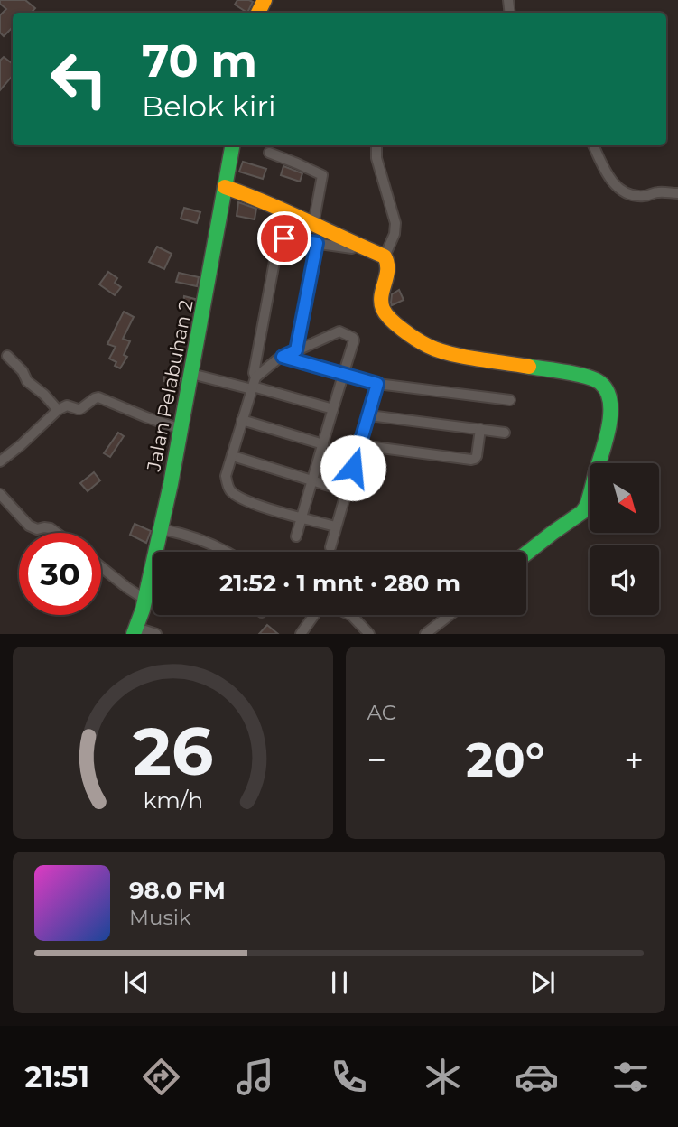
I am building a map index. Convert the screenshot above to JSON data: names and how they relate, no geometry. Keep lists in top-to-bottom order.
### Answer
{
  "streets": {
    "street": ["Jalan Pelabuhan 2"]
  },
  "north": "bottom right",
  "page": {
    "turn": ["70 m", "Belok kiri"],
    "limit": "30",
    "trip": "21:52 · 1 mnt · 280 m",
    "tile": "AC",
    "heat": ["−", "20°", "+"],
    "song": ["98.0 FM", "Musik"],
    "tabs": "21:51",
    "gauge": ["26", "km/h"]
  }
}
